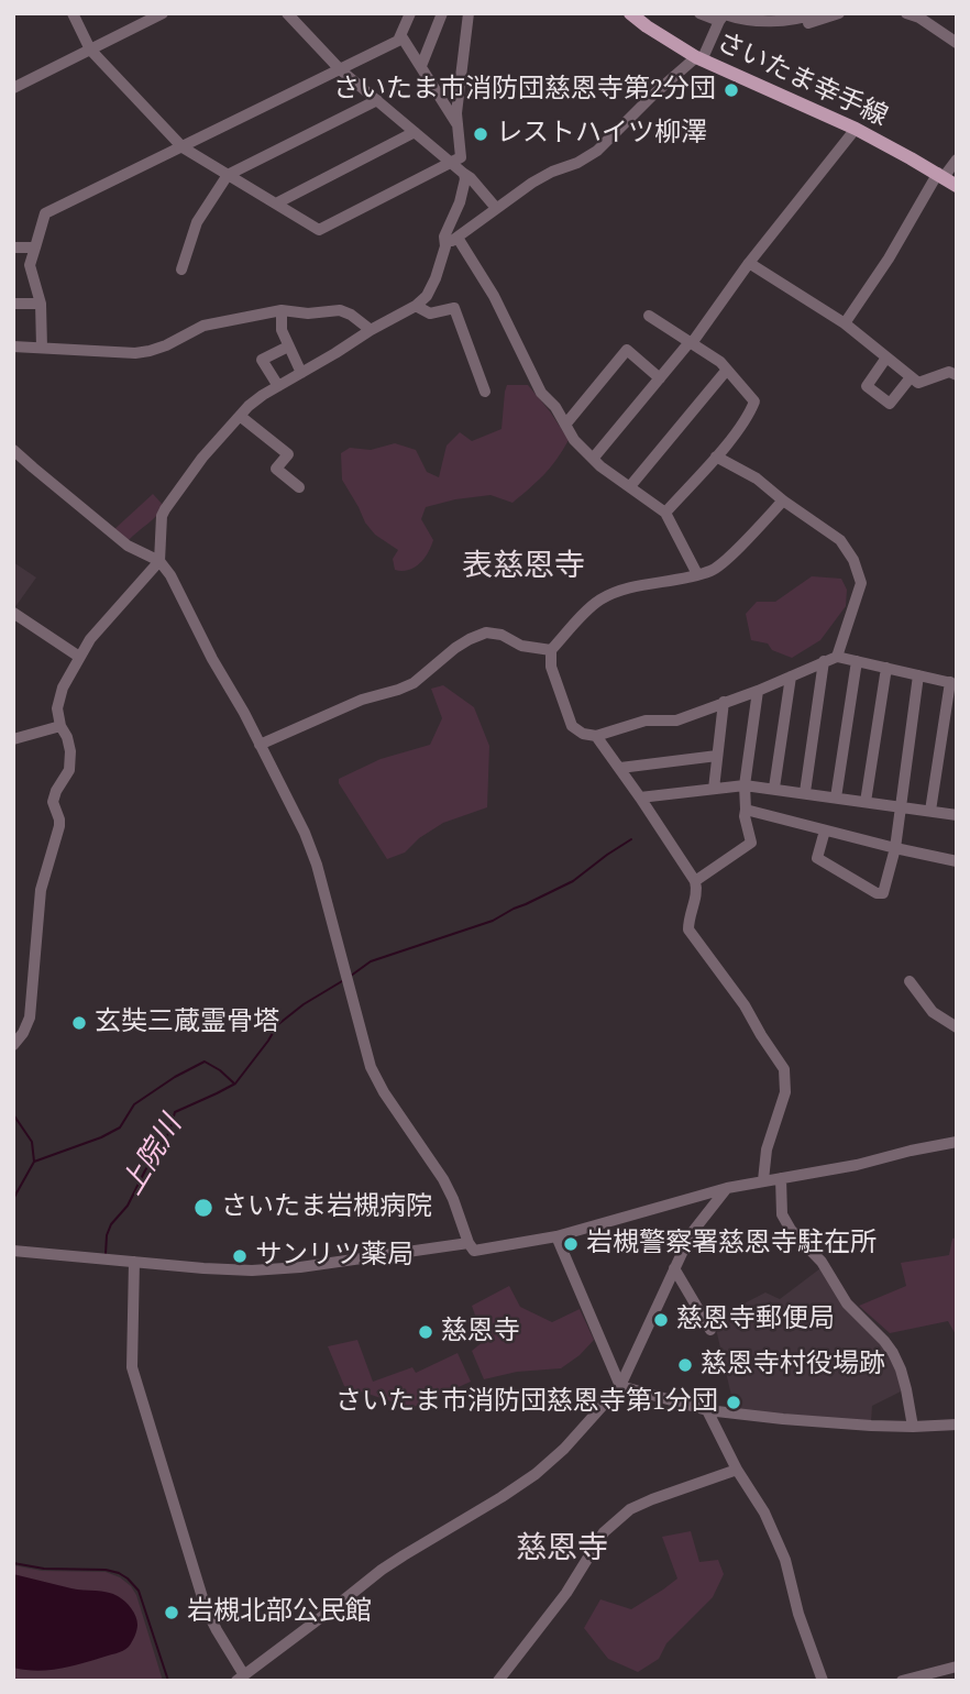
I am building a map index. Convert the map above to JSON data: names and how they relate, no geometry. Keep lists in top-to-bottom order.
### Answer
{
  "streets": {
    "main road": ["さいたま幸手線"]
  },
  "districts": ["表慈恩寺", "慈恩寺"],
  "water": ["上院川"],
  "places": [
    "さいたま市消防団慈恩寺第2分団",
    "レストハイツ柳澤",
    "玄奘三蔵霊骨塔",
    "さいたま岩槻病院",
    "岩槻警察署慈恩寺駐在所",
    "サンリツ薬局",
    "慈恩寺郵便局",
    "慈恩寺",
    "慈恩寺村役場跡",
    "さいたま市消防団慈恩寺第1分団",
    "岩槻北部公民館"
  ]
}
